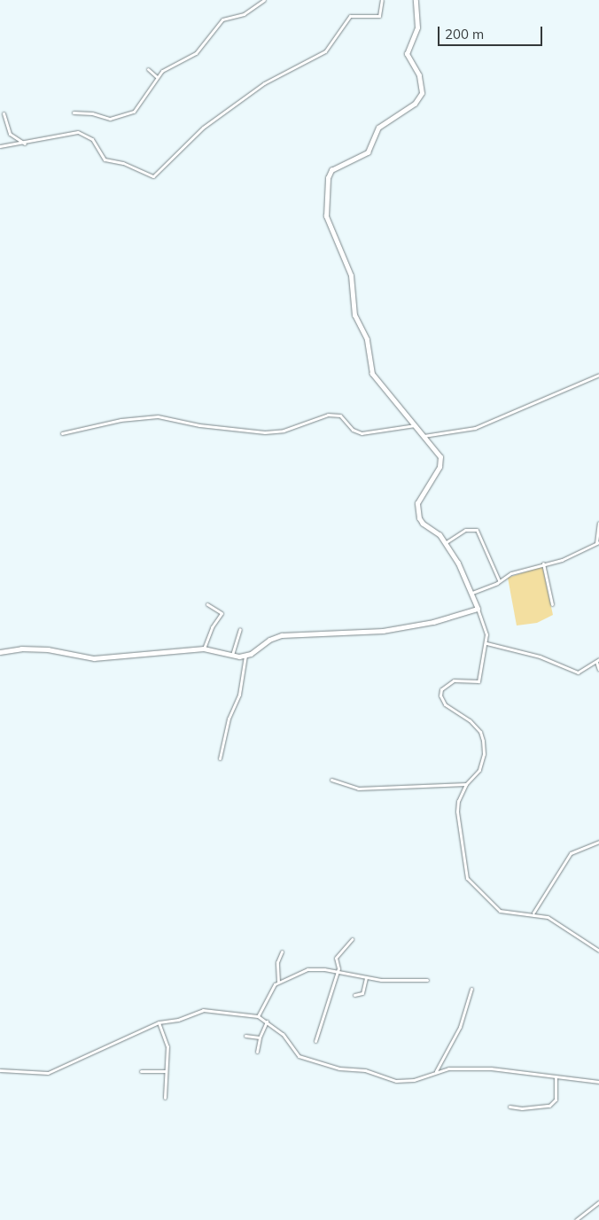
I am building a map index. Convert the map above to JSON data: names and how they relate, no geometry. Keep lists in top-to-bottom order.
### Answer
{
  "scale_bar": "200 m"
}
